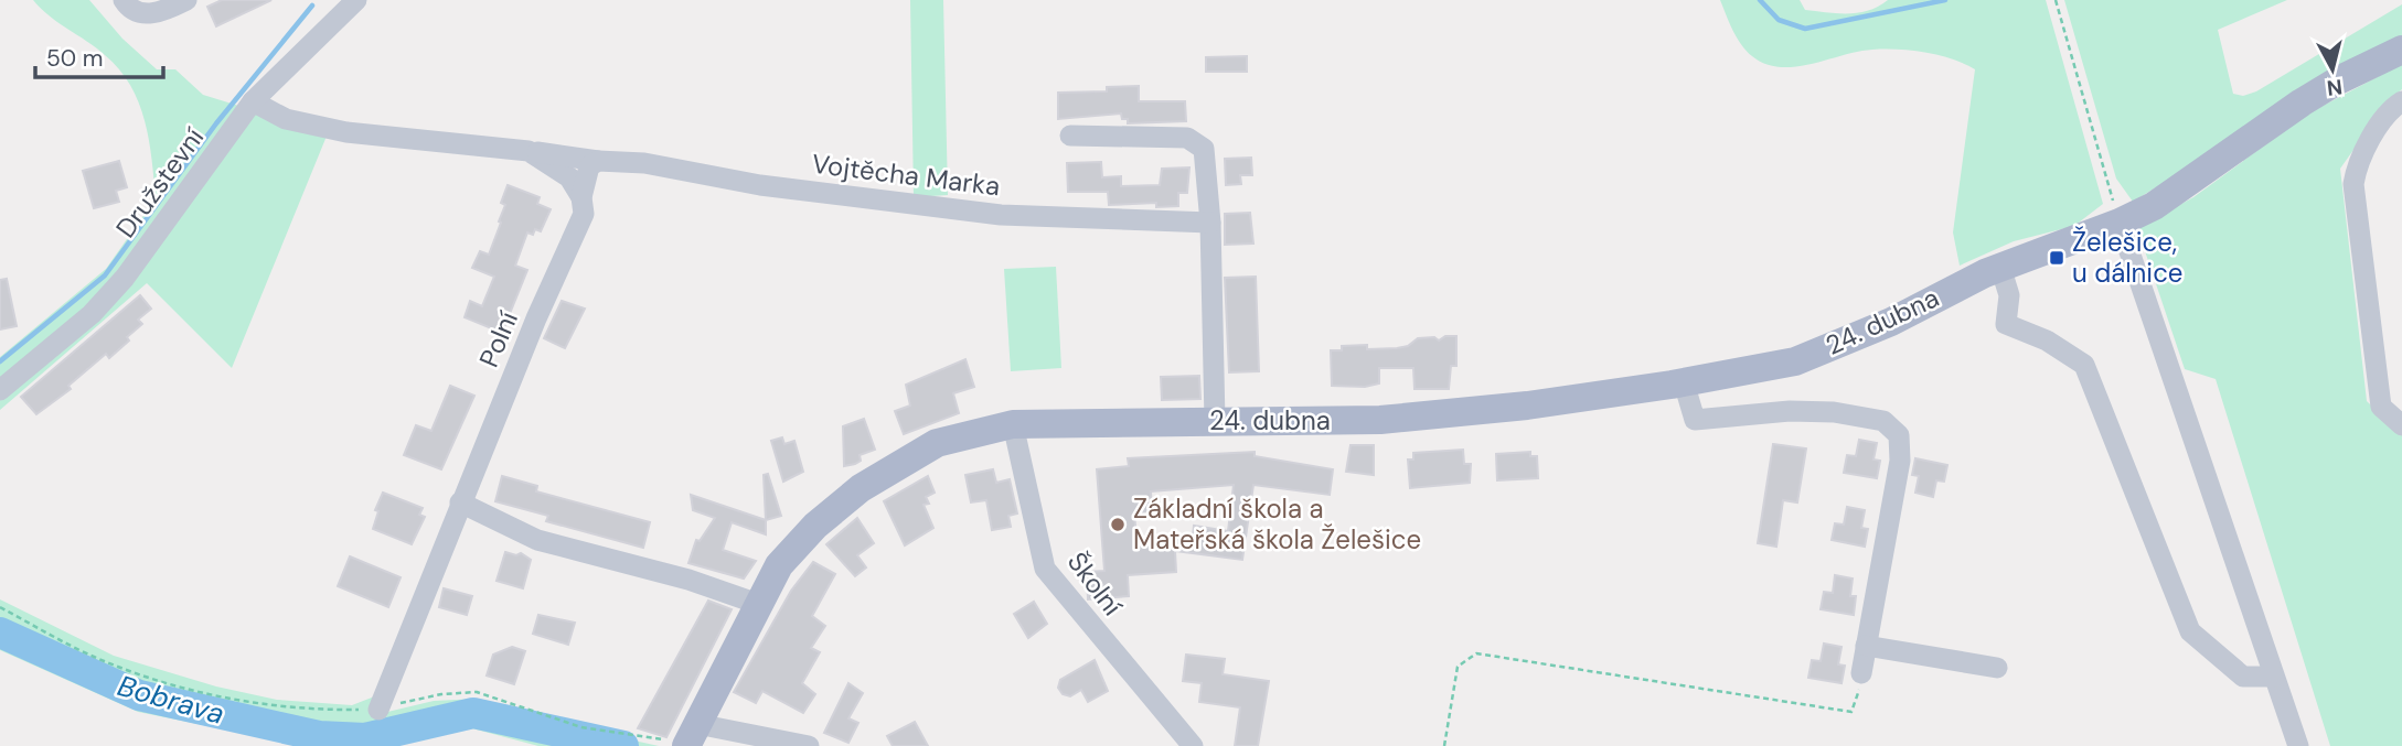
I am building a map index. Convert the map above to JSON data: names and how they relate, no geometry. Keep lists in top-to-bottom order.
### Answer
{
  "streets": {
    "main road": ["24. dubna"],
    "street": [
      "Vojtěcha Marka",
      "Družstevní",
      "Polní",
      "Školní"
    ]
  },
  "crossings": [
    ["Vojtěcha Marka", "Družstevní"],
    ["Vojtěcha Marka", "Polní"],
    ["24. dubna", "Školní"]
  ],
  "water": ["Bobrava"],
  "places": {
    "transit": ["Želešice, u dálnice"],
    "other": ["Základní škola a Mateřská škola Želešice"]
  },
  "scale_bar": "50 m",
  "north": "bottom"
}
